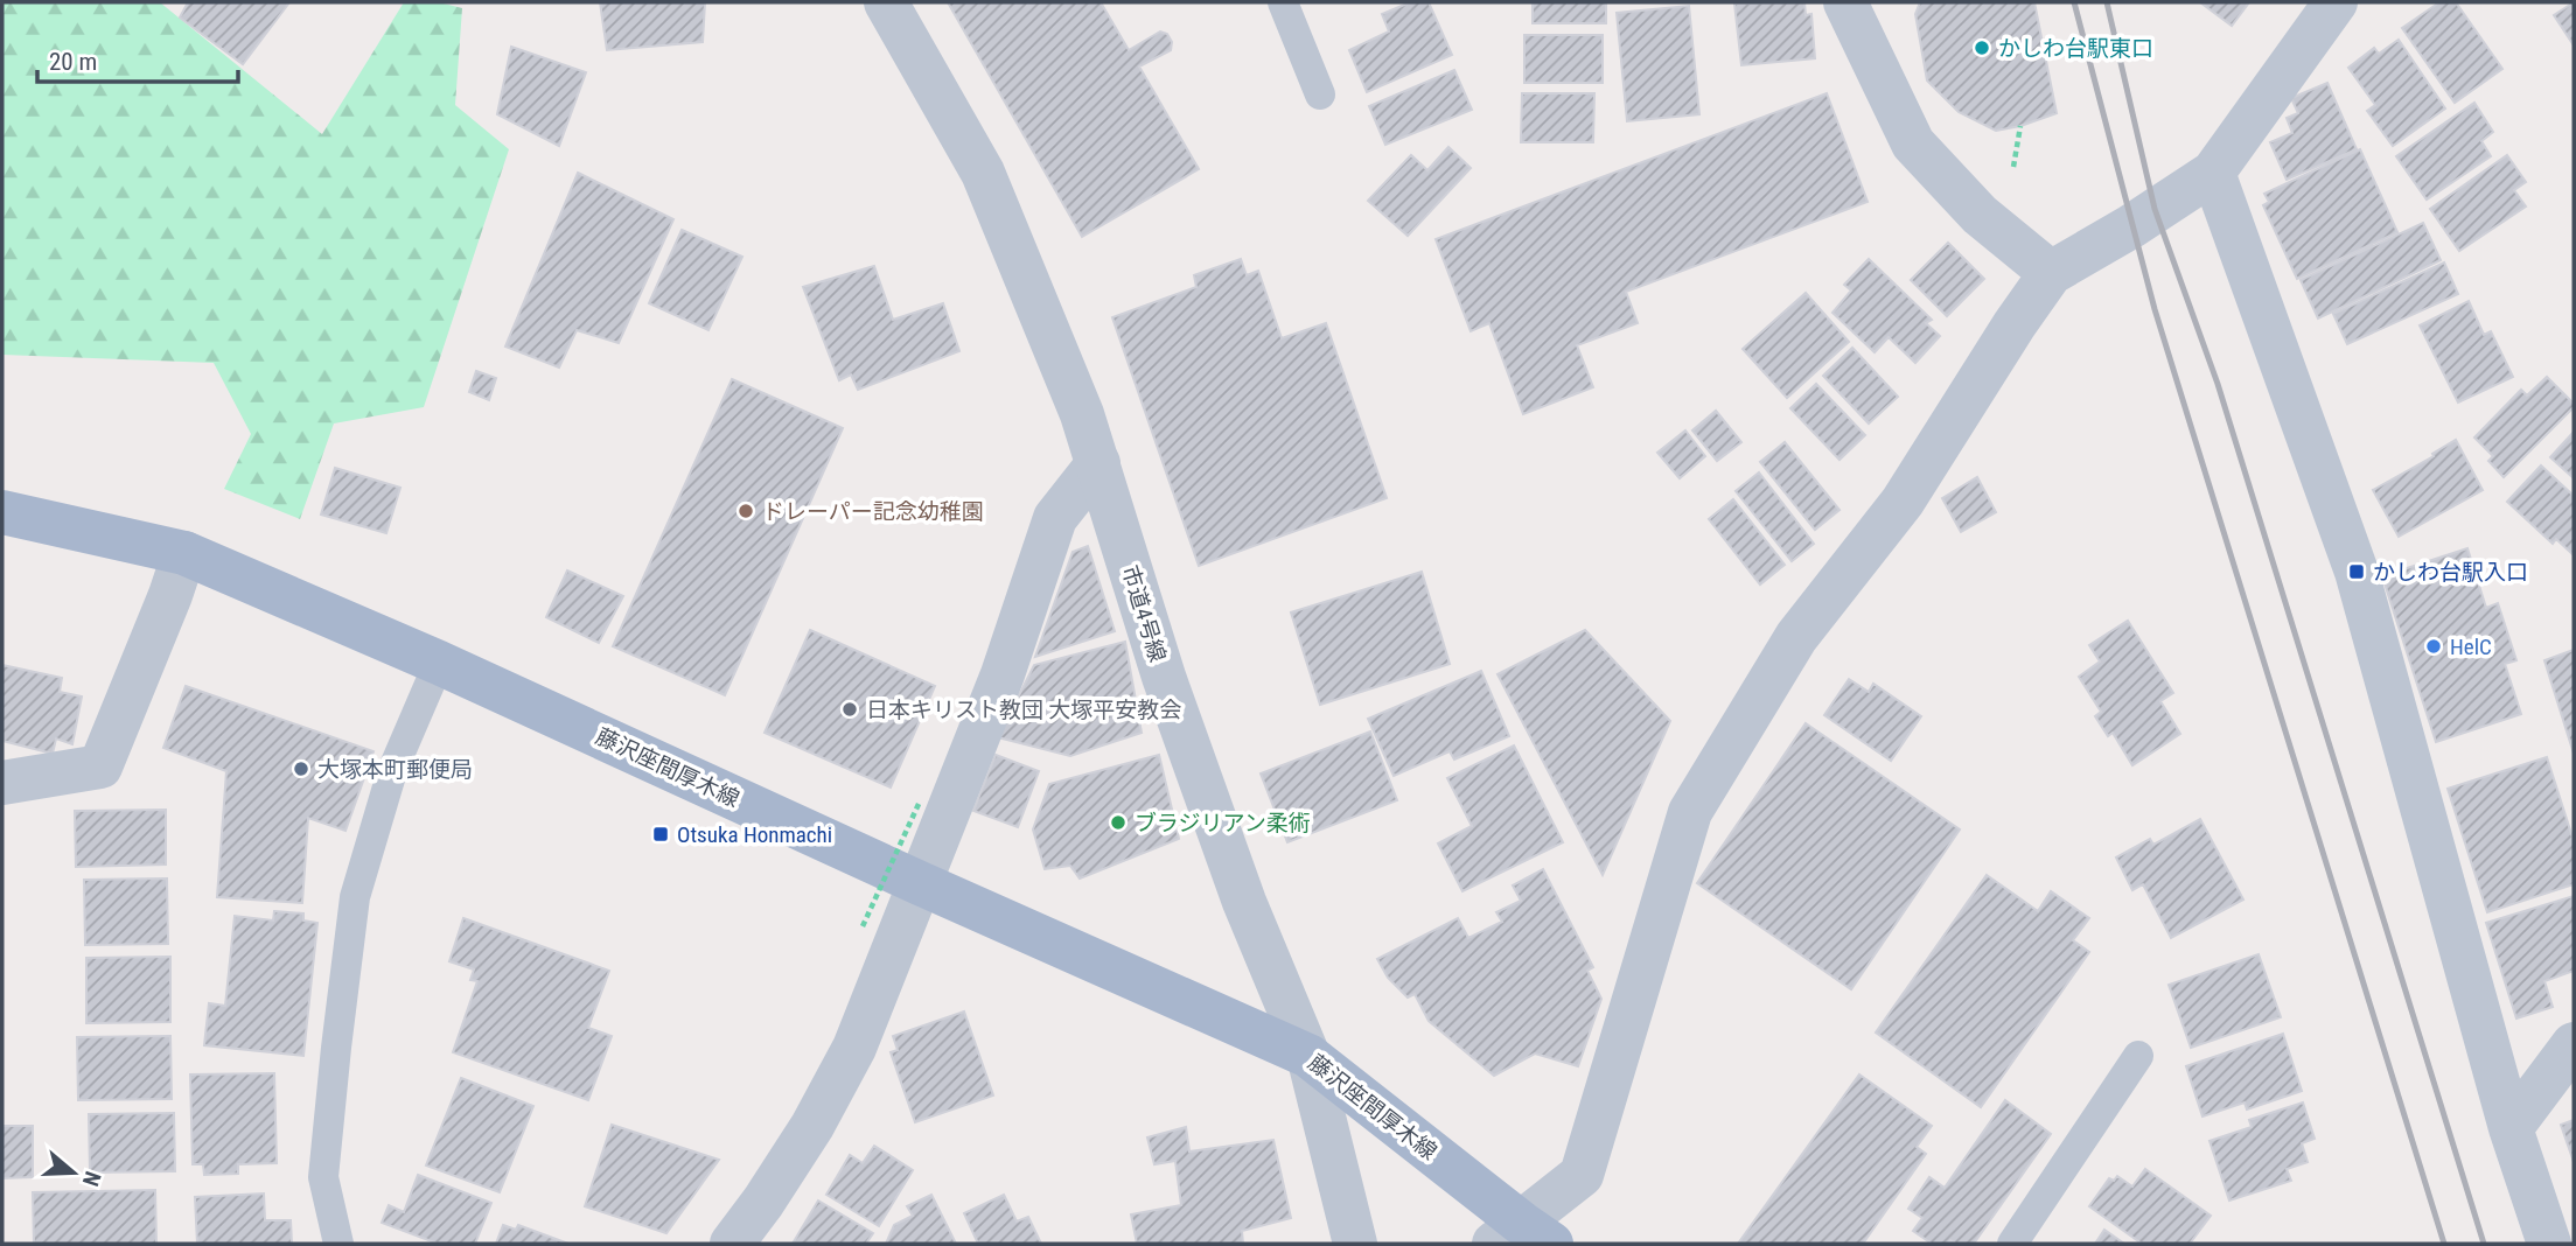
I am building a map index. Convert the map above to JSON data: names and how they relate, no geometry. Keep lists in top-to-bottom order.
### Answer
{
  "streets": {
    "main road": ["藤沢座間厚木線"],
    "street": ["市道4号線"]
  },
  "crossings": [
    ["市道4号線", "藤沢座間厚木線"]
  ],
  "places": {
    "other": [
      "かしわ台駅東口",
      "ドレーパー記念幼稚園",
      "HelC",
      "日本キリスト教団 大塚平安教会",
      "大塚本町郵便局",
      "ブラジリアン柔術"
    ],
    "transit": ["かしわ台駅入口", "Otsuka Honmachi"]
  },
  "scale_bar": "20 m",
  "north": "right"
}
